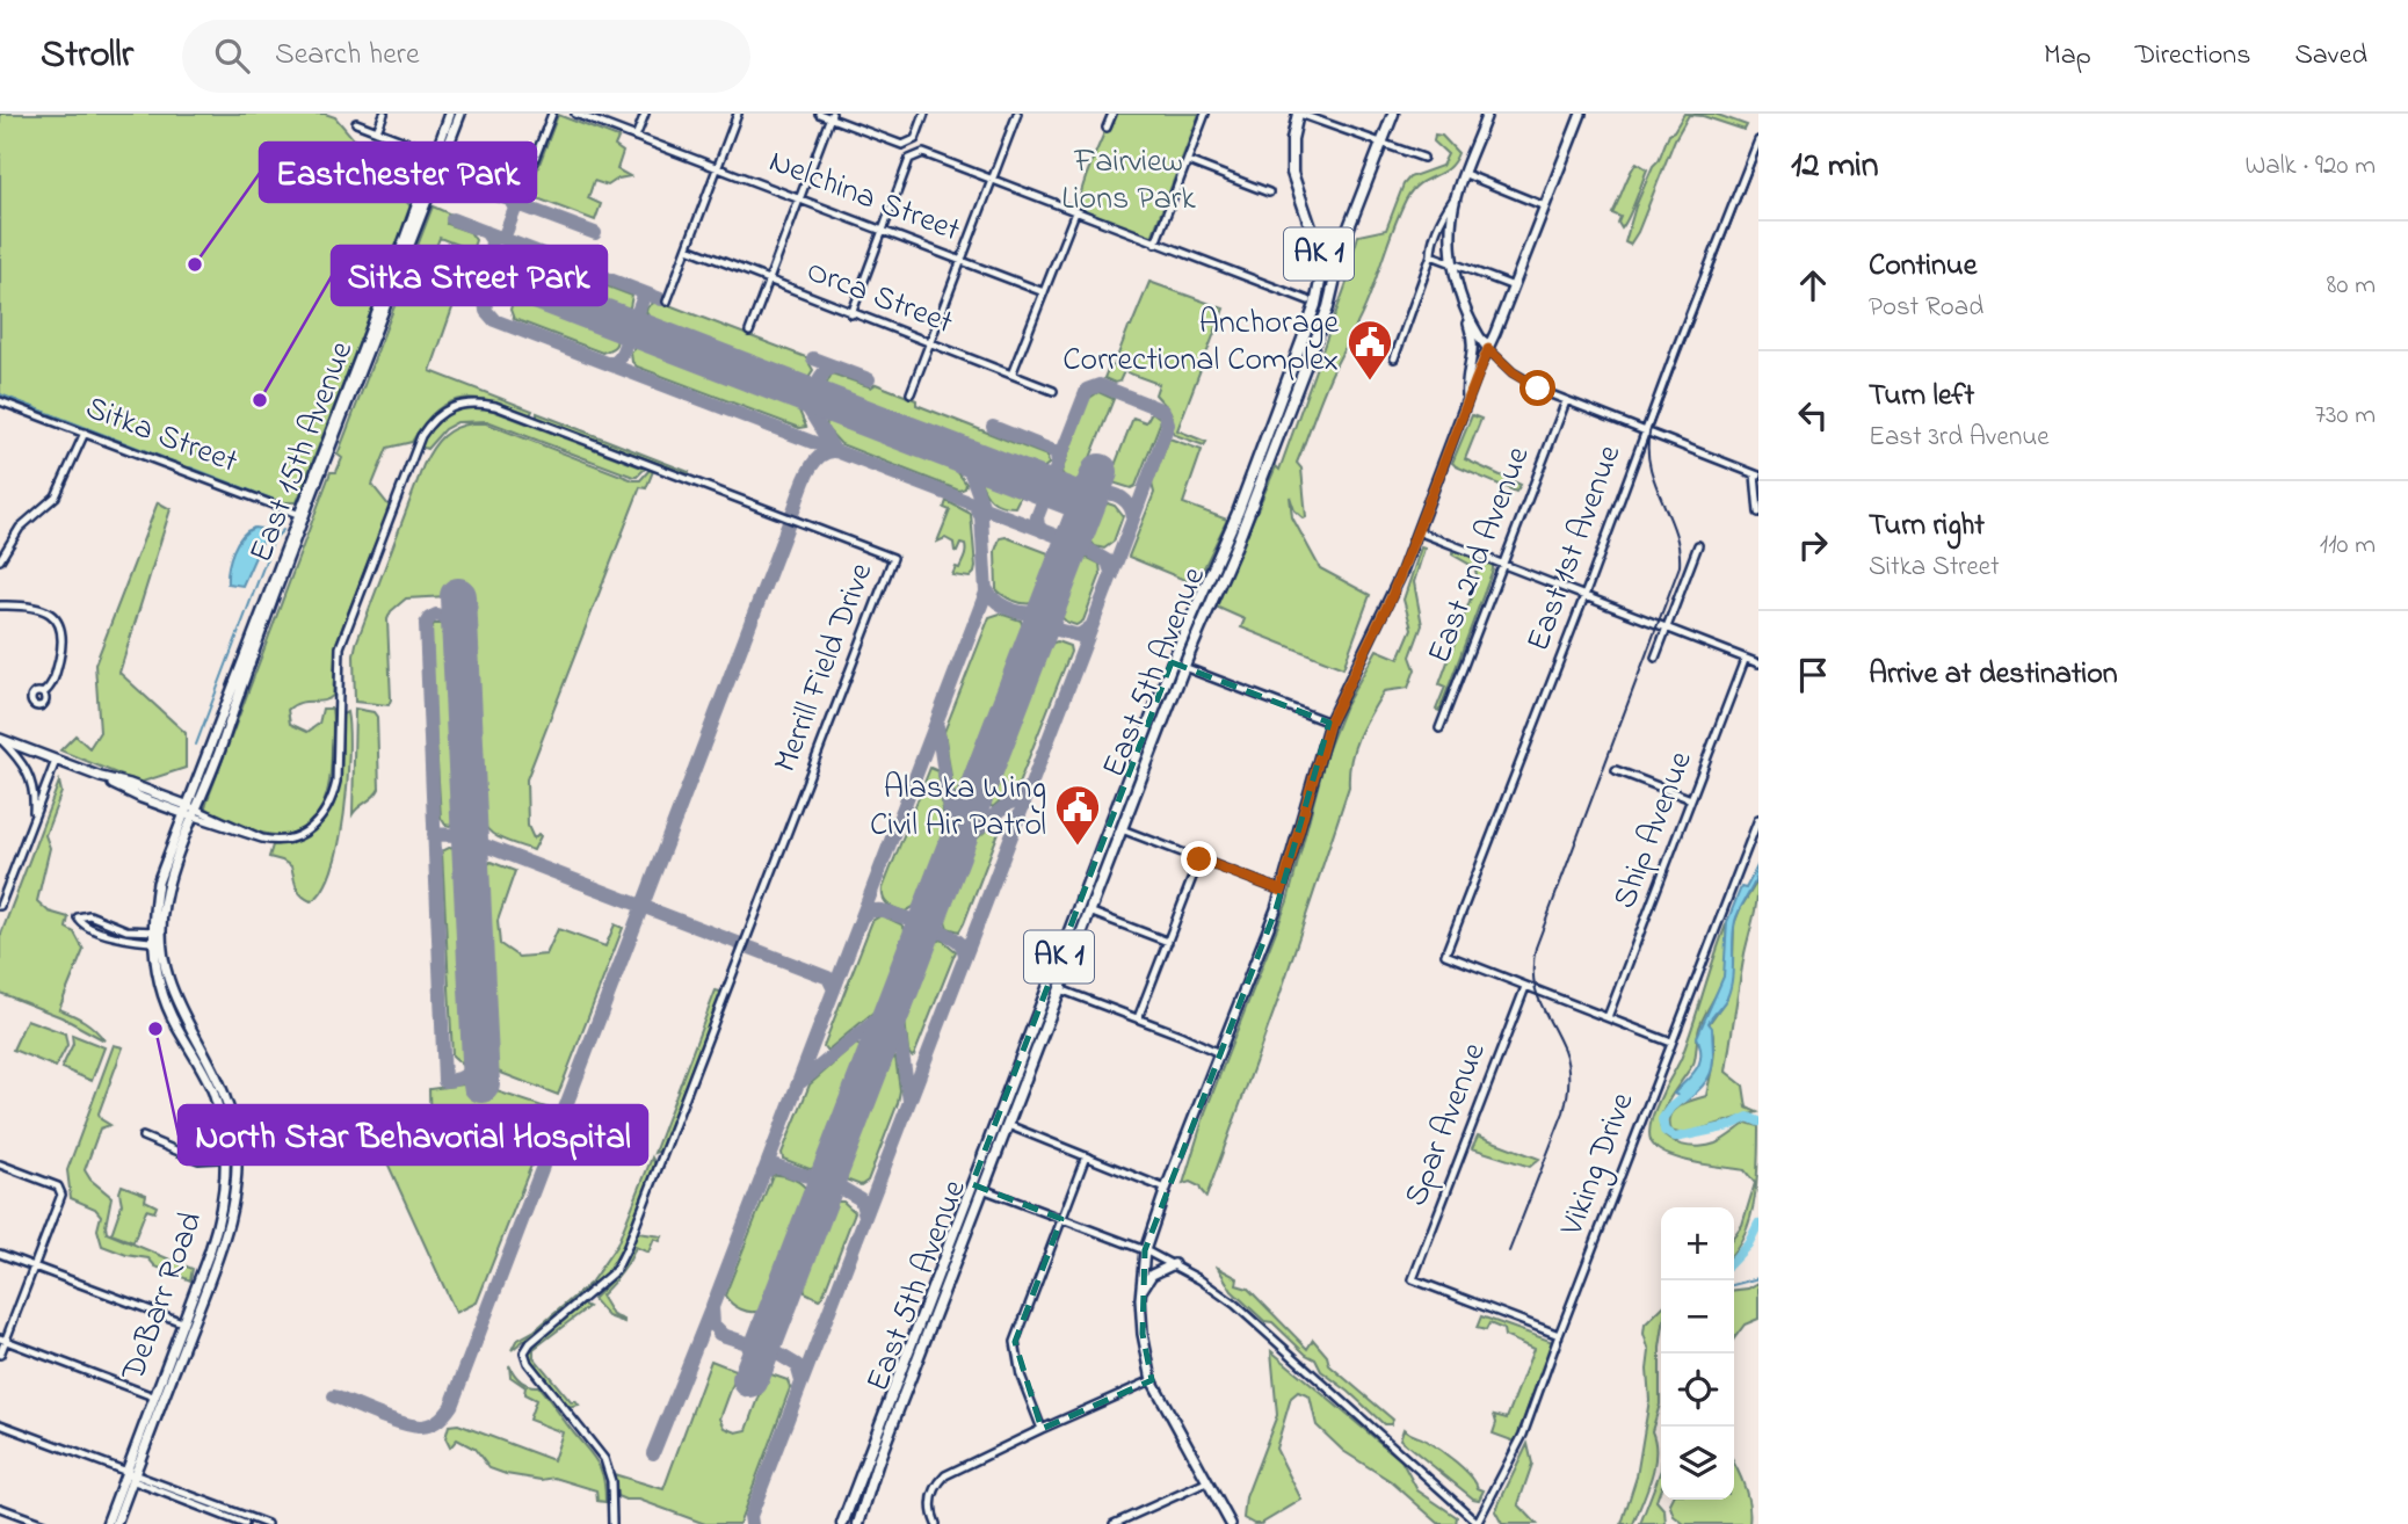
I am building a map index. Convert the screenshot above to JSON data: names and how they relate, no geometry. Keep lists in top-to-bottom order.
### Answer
{
  "streets": {
    "highway": ["AK 1", "East 5th Avenue"],
    "main road": ["East 15th Avenue", "DeBarr Road"],
    "street": [
      "Nelchina Street",
      "Orca Street",
      "Sitka Street",
      "East 1st Avenue",
      "East 2nd Avenue",
      "Merrill Field Drive",
      "Ship Avenue",
      "Spar Avenue",
      "Viking Drive"
    ]
  },
  "crossings": [
    ["Sitka Street", "East 15th Avenue"],
    ["East 15th Avenue", "Merrill Field Drive"],
    ["East 15th Avenue", "DeBarr Road"],
    ["East 1st Avenue", "Spar Avenue"],
    ["Merrill Field Drive", "DeBarr Road"],
    ["Spar Avenue", "Viking Drive"]
  ],
  "parks": ["Fairview Lions Park"],
  "places": {
    "other": ["Eastchester Park", "Sitka Street Park", "North Star Behavorial Hospital"],
    "public building": ["Anchorage Correctional Complex", "Alaska Wing Civil Air Patrol"]
  },
  "page": {
    "header": "Strollr",
    "search": "Search here",
    "nav": ["Map", "Directions", "Saved"],
    "heading": ["12 min", "Walk · 920 m"],
    "list": [
      ["Continue", "Post Road", "80 m"],
      ["Turn left", "East 3rd Avenue", "730 m"],
      ["Turn right", "Sitka Street", "110 m"],
      "Arrive at destination"
    ],
    "map_buttons": ["+", "−"]
  }
}
